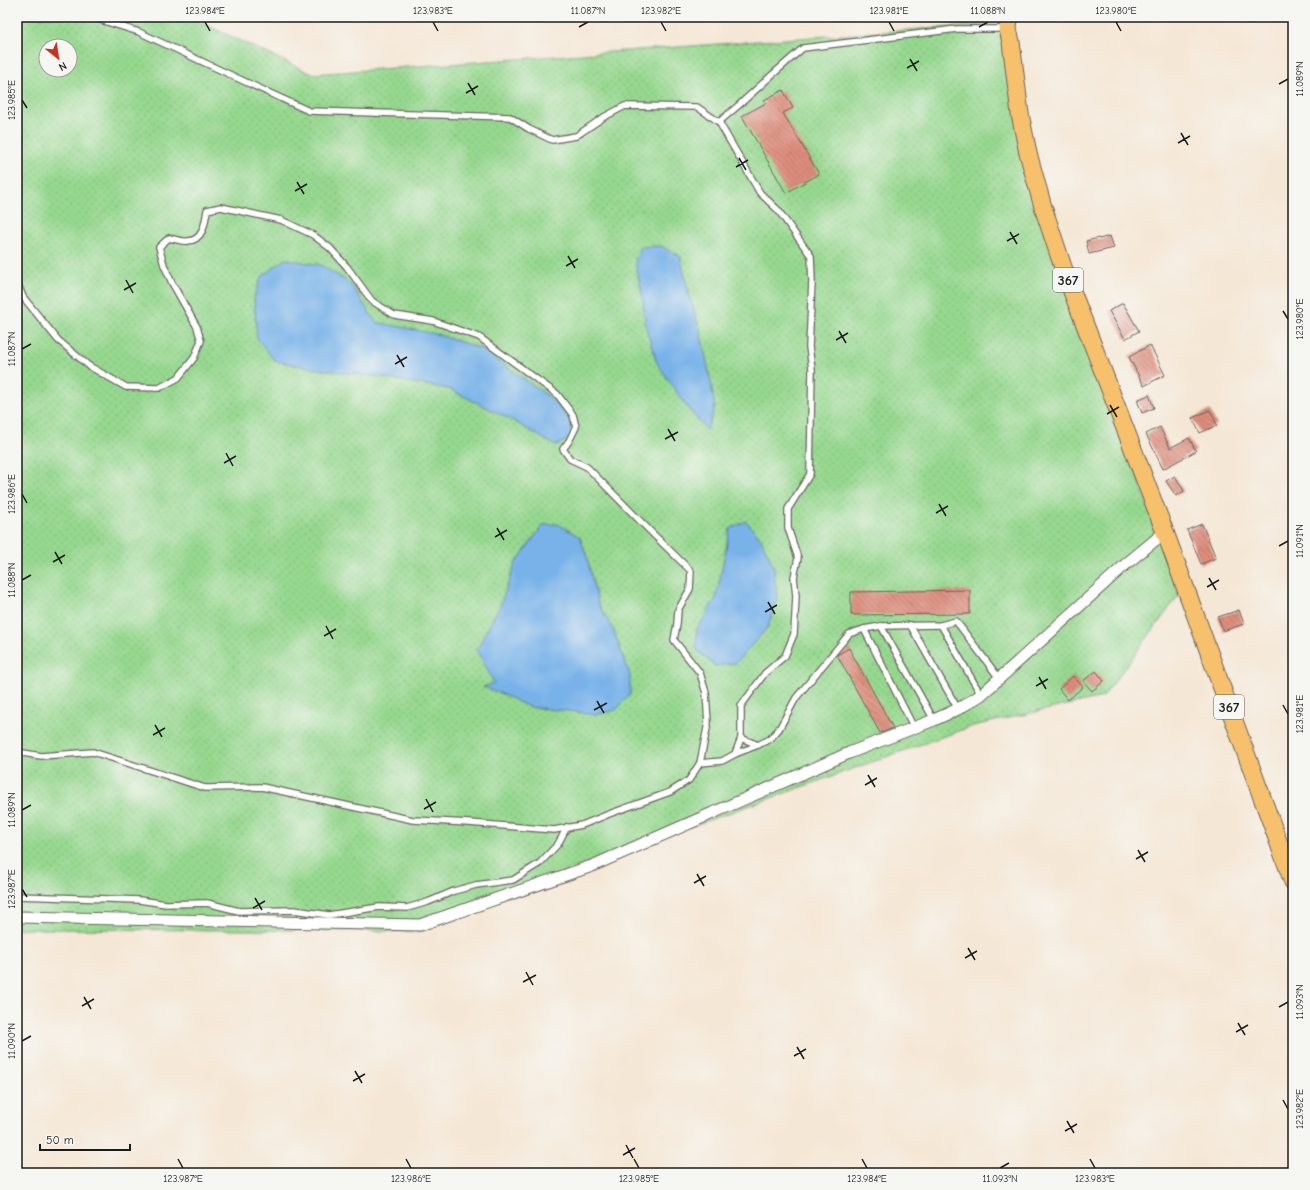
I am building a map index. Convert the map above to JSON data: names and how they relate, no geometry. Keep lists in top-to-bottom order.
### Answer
{
  "streets": {
    "main road": ["367"]
  },
  "scale_bar": "50 m",
  "north": "bottom right",
  "coordinates": [
    "123.984°E",
    "123.983°E",
    "11.087°N",
    "123.982°E",
    "123.981°E",
    "11.088°N",
    "123.980°E",
    "11.089°N",
    "123.985°E",
    "123.986°E",
    "11.091°N",
    "123.987°E",
    "11.093°N",
    "11.090°N"
  ]
}
